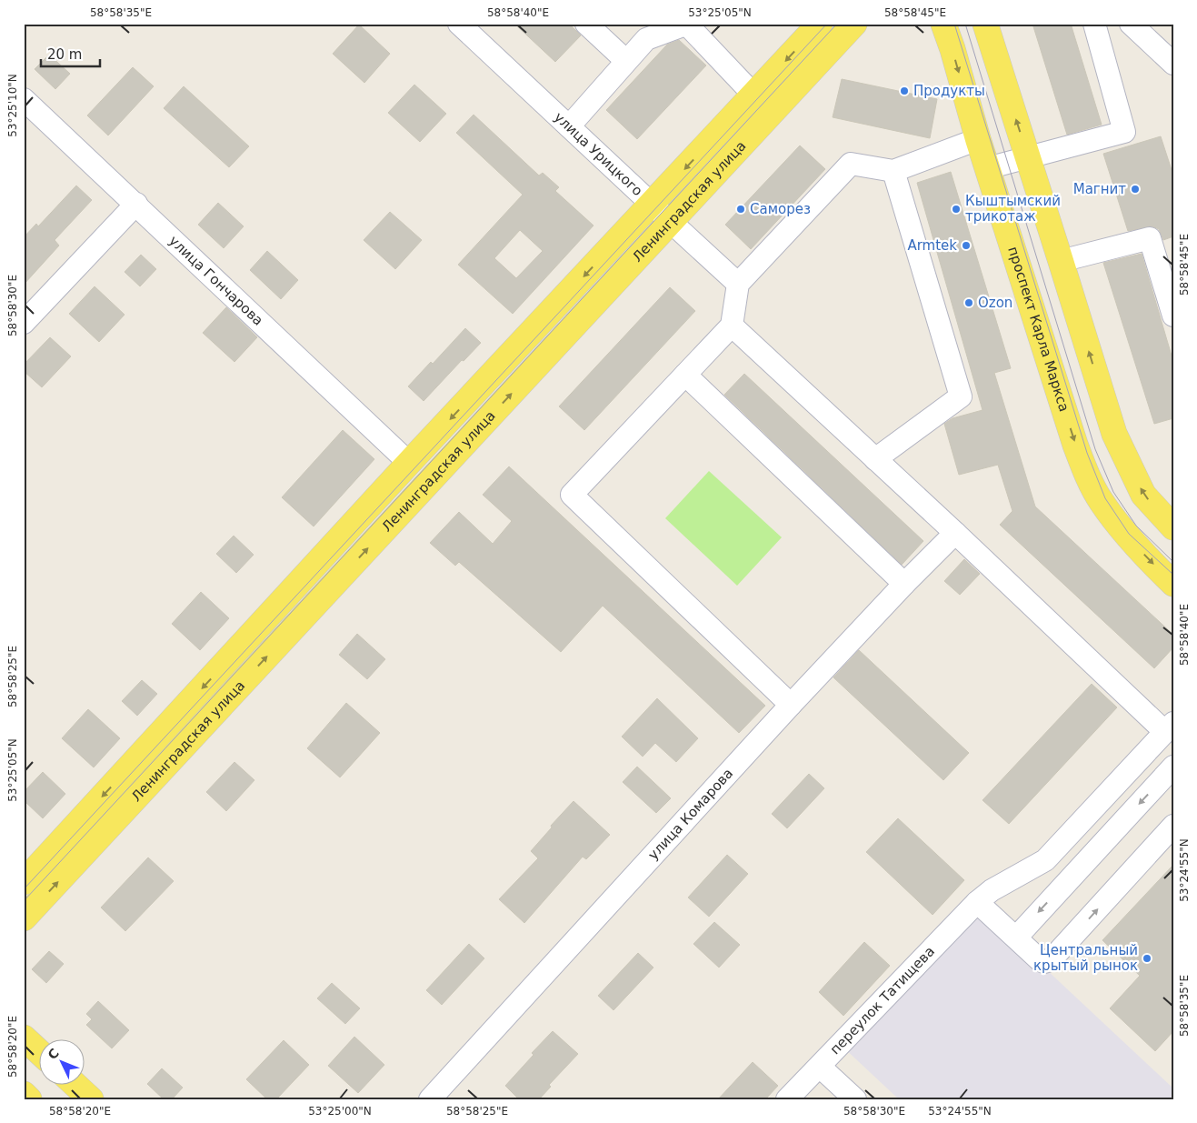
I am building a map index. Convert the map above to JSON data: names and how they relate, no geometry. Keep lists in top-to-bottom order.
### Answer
{
  "streets": {
    "main road": ["Ленинградская улица", "проспект Карла Маркса"],
    "street": [
      "улица Урицкого",
      "улица Гончарова",
      "улица Комарова",
      "переулок Татищева"
    ]
  },
  "crossings": [
    ["улица Урицкого", "Ленинградская улица"],
    ["Ленинградская улица", "улица Гончарова"]
  ],
  "places": [
    "Продукты",
    "Магнит",
    "Саморез",
    "Кыштымский трикотаж",
    "Armtek",
    "Ozon",
    "Центральный крытый рынок"
  ],
  "scale_bar": "20 m",
  "north": "top left",
  "coordinates": [
    "58°58'35\"E",
    "58°58'40\"E",
    "53°25'05\"N",
    "58°58'45\"E",
    "53°25'10\"N",
    "58°58'30\"E",
    "58°58'25\"E",
    "53°24'55\"N",
    "58°58'20\"E",
    "53°25'00\"N"
  ]
}
